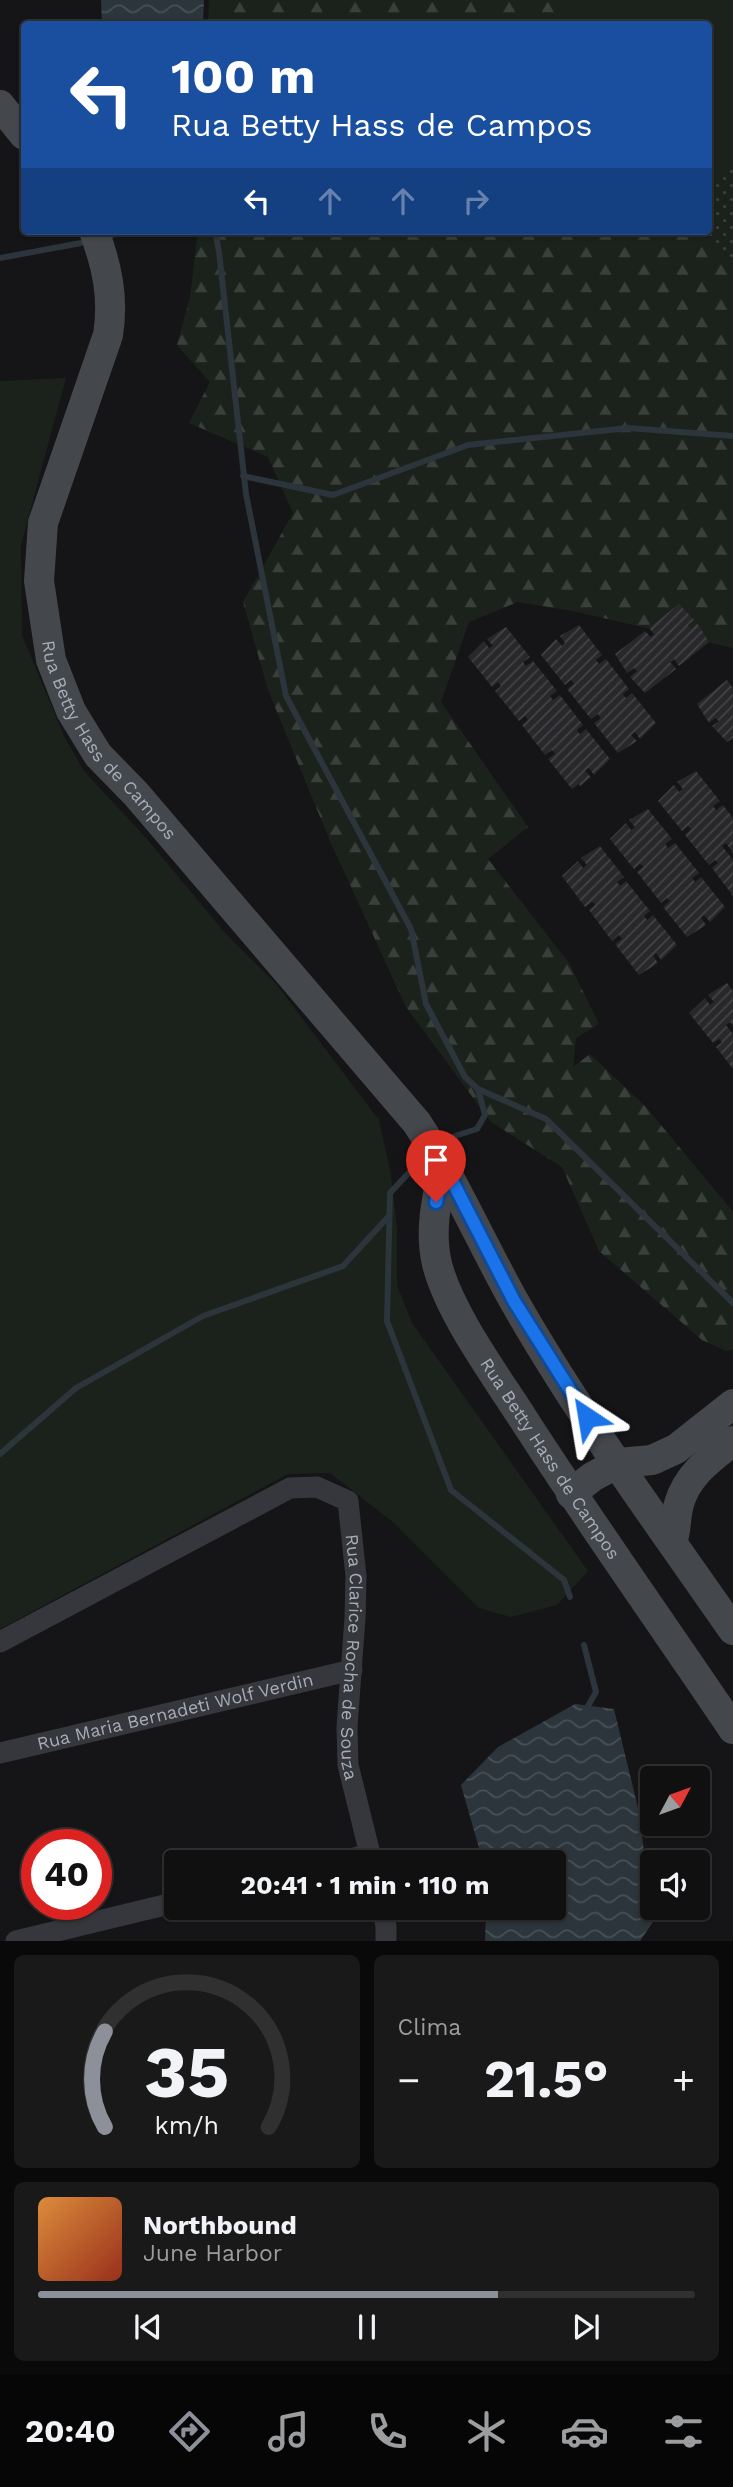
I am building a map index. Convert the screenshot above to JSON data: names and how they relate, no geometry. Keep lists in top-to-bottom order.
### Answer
{
  "streets": {
    "street": ["Rua Betty Hass de Campos", "Rua Clarice Rocha de Souza", "Rua Maria Bernadeti Wolf Verdin"]
  },
  "crossings": [
    ["Rua Clarice Rocha de Souza", "Rua Maria Bernadeti Wolf Verdin"]
  ],
  "north": "top right",
  "page": {
    "turn": ["100 m", "Rua Betty Hass de Campos"],
    "limit": "40",
    "trip": "20:41 · 1 min · 110 m",
    "tile": "Clima",
    "heat": ["−", "21.5°", "+"],
    "song": ["Northbound", "June Harbor"],
    "tabs": "20:40",
    "gauge": ["35", "km/h"]
  }
}
